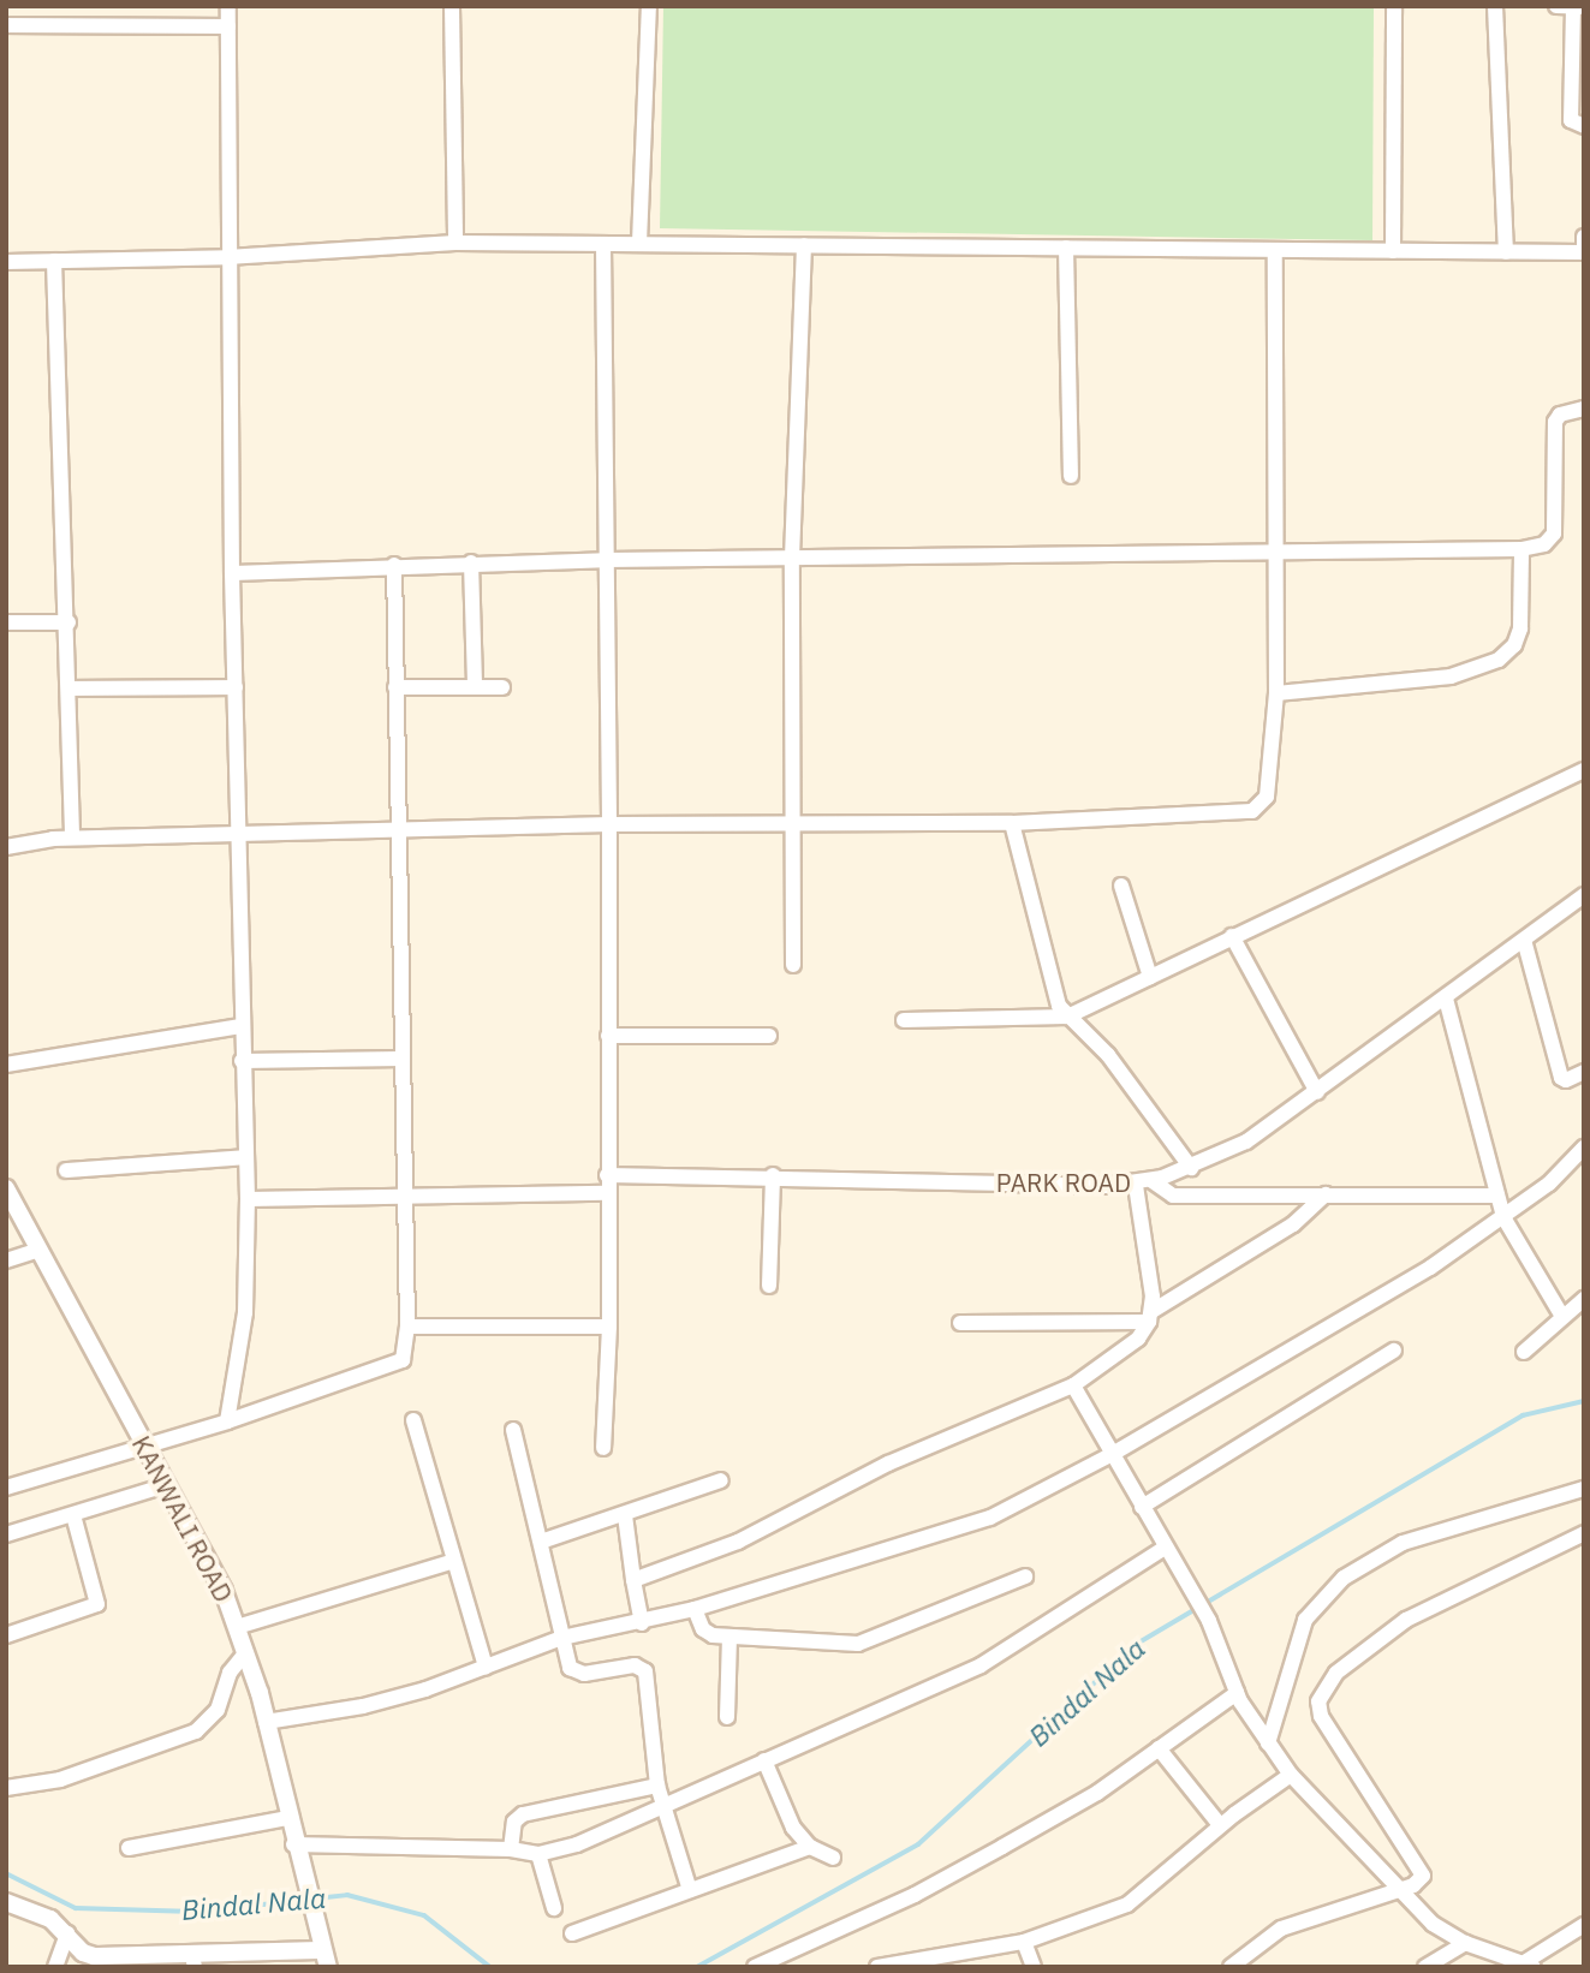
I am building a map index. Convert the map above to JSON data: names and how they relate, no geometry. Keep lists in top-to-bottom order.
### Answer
{
  "streets": {
    "street": ["PARK ROAD", "KANWALI ROAD"]
  },
  "water": ["Bindal Nala"]
}
